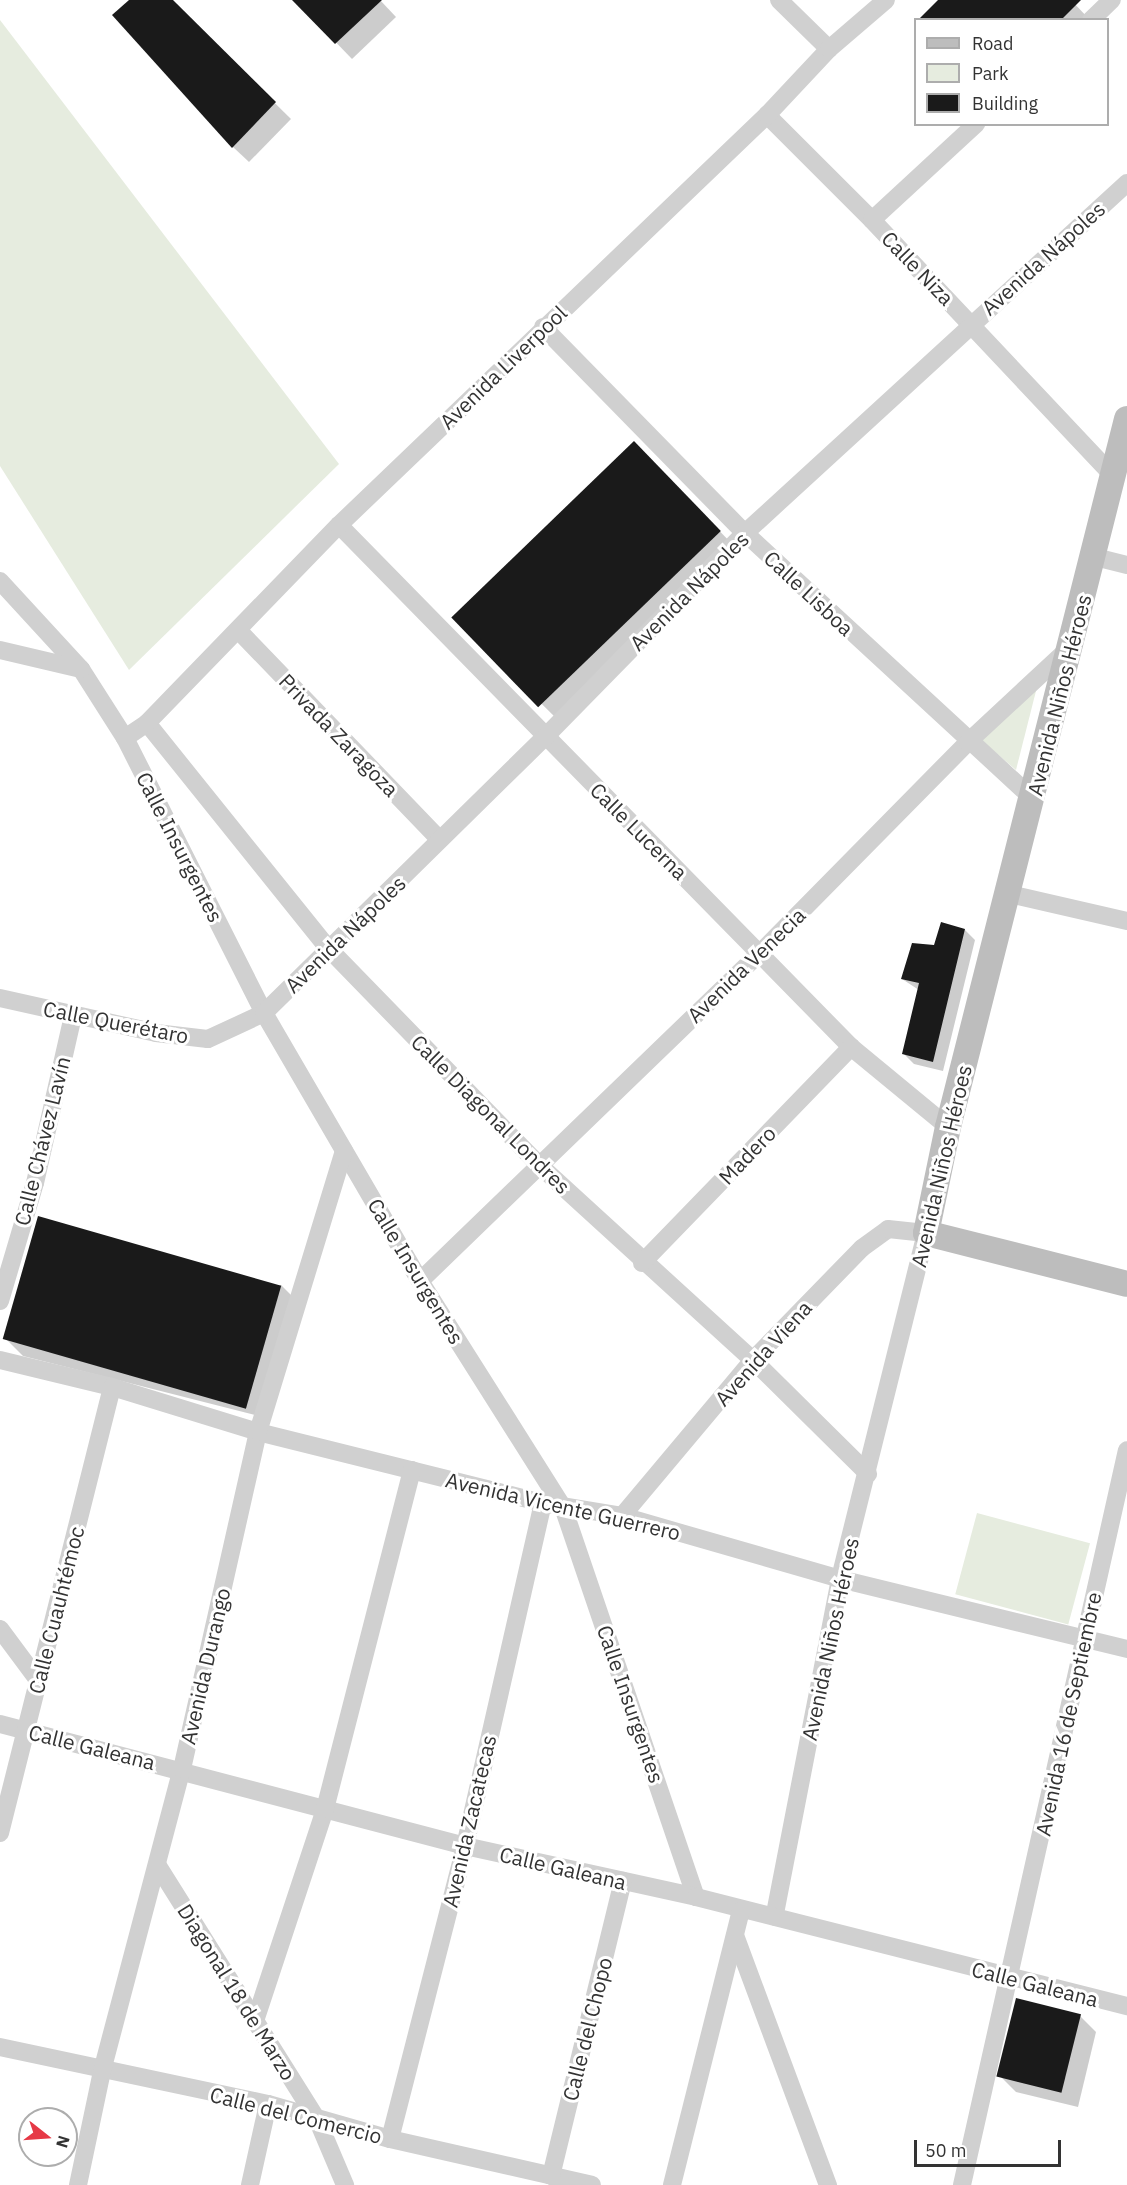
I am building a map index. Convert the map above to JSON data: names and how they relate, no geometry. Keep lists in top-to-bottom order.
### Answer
{
  "streets": {
    "street": [
      "Avenida Nápoles",
      "Calle Niza",
      "Avenida Liverpool",
      "Calle Lisboa",
      "Avenida Niños Héroes",
      "Privada Zaragoza",
      "Calle Lucerna",
      "Calle Insurgentes",
      "Avenida Venecia",
      "Calle Querétaro",
      "Calle Diagonal Londres",
      "Calle Chávez Lavín",
      "Madero",
      "Avenida Viena",
      "Avenida Vicente Guerrero",
      "Calle Cuauhtémoc",
      "Avenida Durango",
      "Avenida 16 de Septiembre",
      "Calle Galeana",
      "Avenida Zacatecas",
      "Diagonal 18 de Marzo",
      "Calle del Chopo",
      "Calle del Comercio"
    ]
  },
  "crossings": [
    ["Avenida Nápoles", "Calle Niza"],
    ["Avenida Nápoles", "Calle Lisboa"],
    ["Avenida Nápoles", "Privada Zaragoza"],
    ["Avenida Nápoles", "Calle Lucerna"],
    ["Avenida Nápoles", "Calle Insurgentes"],
    ["Avenida Nápoles", "Calle Querétaro"],
    ["Avenida Nápoles", "Calle Diagonal Londres"],
    ["Calle Niza", "Avenida Liverpool"],
    ["Calle Niza", "Avenida Niños Héroes"],
    ["Avenida Liverpool", "Calle Lisboa"],
    ["Avenida Liverpool", "Privada Zaragoza"],
    ["Avenida Liverpool", "Calle Lucerna"],
    ["Avenida Liverpool", "Calle Insurgentes"],
    ["Avenida Liverpool", "Calle Diagonal Londres"],
    ["Calle Lisboa", "Avenida Niños Héroes"],
    ["Calle Lisboa", "Avenida Venecia"],
    ["Avenida Niños Héroes", "Calle Lucerna"],
    ["Avenida Niños Héroes", "Avenida Venecia"],
    ["Avenida Niños Héroes", "Calle Diagonal Londres"],
    ["Avenida Niños Héroes", "Avenida Viena"],
    ["Avenida Niños Héroes", "Avenida Vicente Guerrero"],
    ["Avenida Niños Héroes", "Calle Galeana"],
    ["Calle Lucerna", "Avenida Venecia"],
    ["Calle Lucerna", "Madero"],
    ["Calle Insurgentes", "Avenida Venecia"],
    ["Calle Insurgentes", "Calle Querétaro"],
    ["Calle Insurgentes", "Avenida Vicente Guerrero"],
    ["Calle Insurgentes", "Avenida Durango"],
    ["Calle Insurgentes", "Calle Galeana"],
    ["Avenida Venecia", "Calle Diagonal Londres"],
    ["Calle Querétaro", "Calle Chávez Lavín"],
    ["Calle Diagonal Londres", "Madero"],
    ["Calle Diagonal Londres", "Avenida Viena"],
    ["Avenida Viena", "Avenida Vicente Guerrero"],
    ["Avenida Vicente Guerrero", "Calle Cuauhtémoc"],
    ["Avenida Vicente Guerrero", "Avenida Durango"],
    ["Avenida Vicente Guerrero", "Avenida 16 de Septiembre"],
    ["Avenida Vicente Guerrero", "Avenida Zacatecas"],
    ["Calle Cuauhtémoc", "Calle Galeana"],
    ["Avenida Durango", "Calle Galeana"],
    ["Avenida Durango", "Diagonal 18 de Marzo"],
    ["Avenida Durango", "Calle del Comercio"],
    ["Avenida 16 de Septiembre", "Calle Galeana"],
    ["Calle Galeana", "Avenida Zacatecas"],
    ["Calle Galeana", "Calle del Chopo"],
    ["Avenida Zacatecas", "Calle del Comercio"],
    ["Diagonal 18 de Marzo", "Calle del Comercio"],
    ["Calle del Chopo", "Calle del Comercio"]
  ],
  "legend": ["Road", "Park", "Building"],
  "scale_bar": "50 m",
  "north": "right"
}
